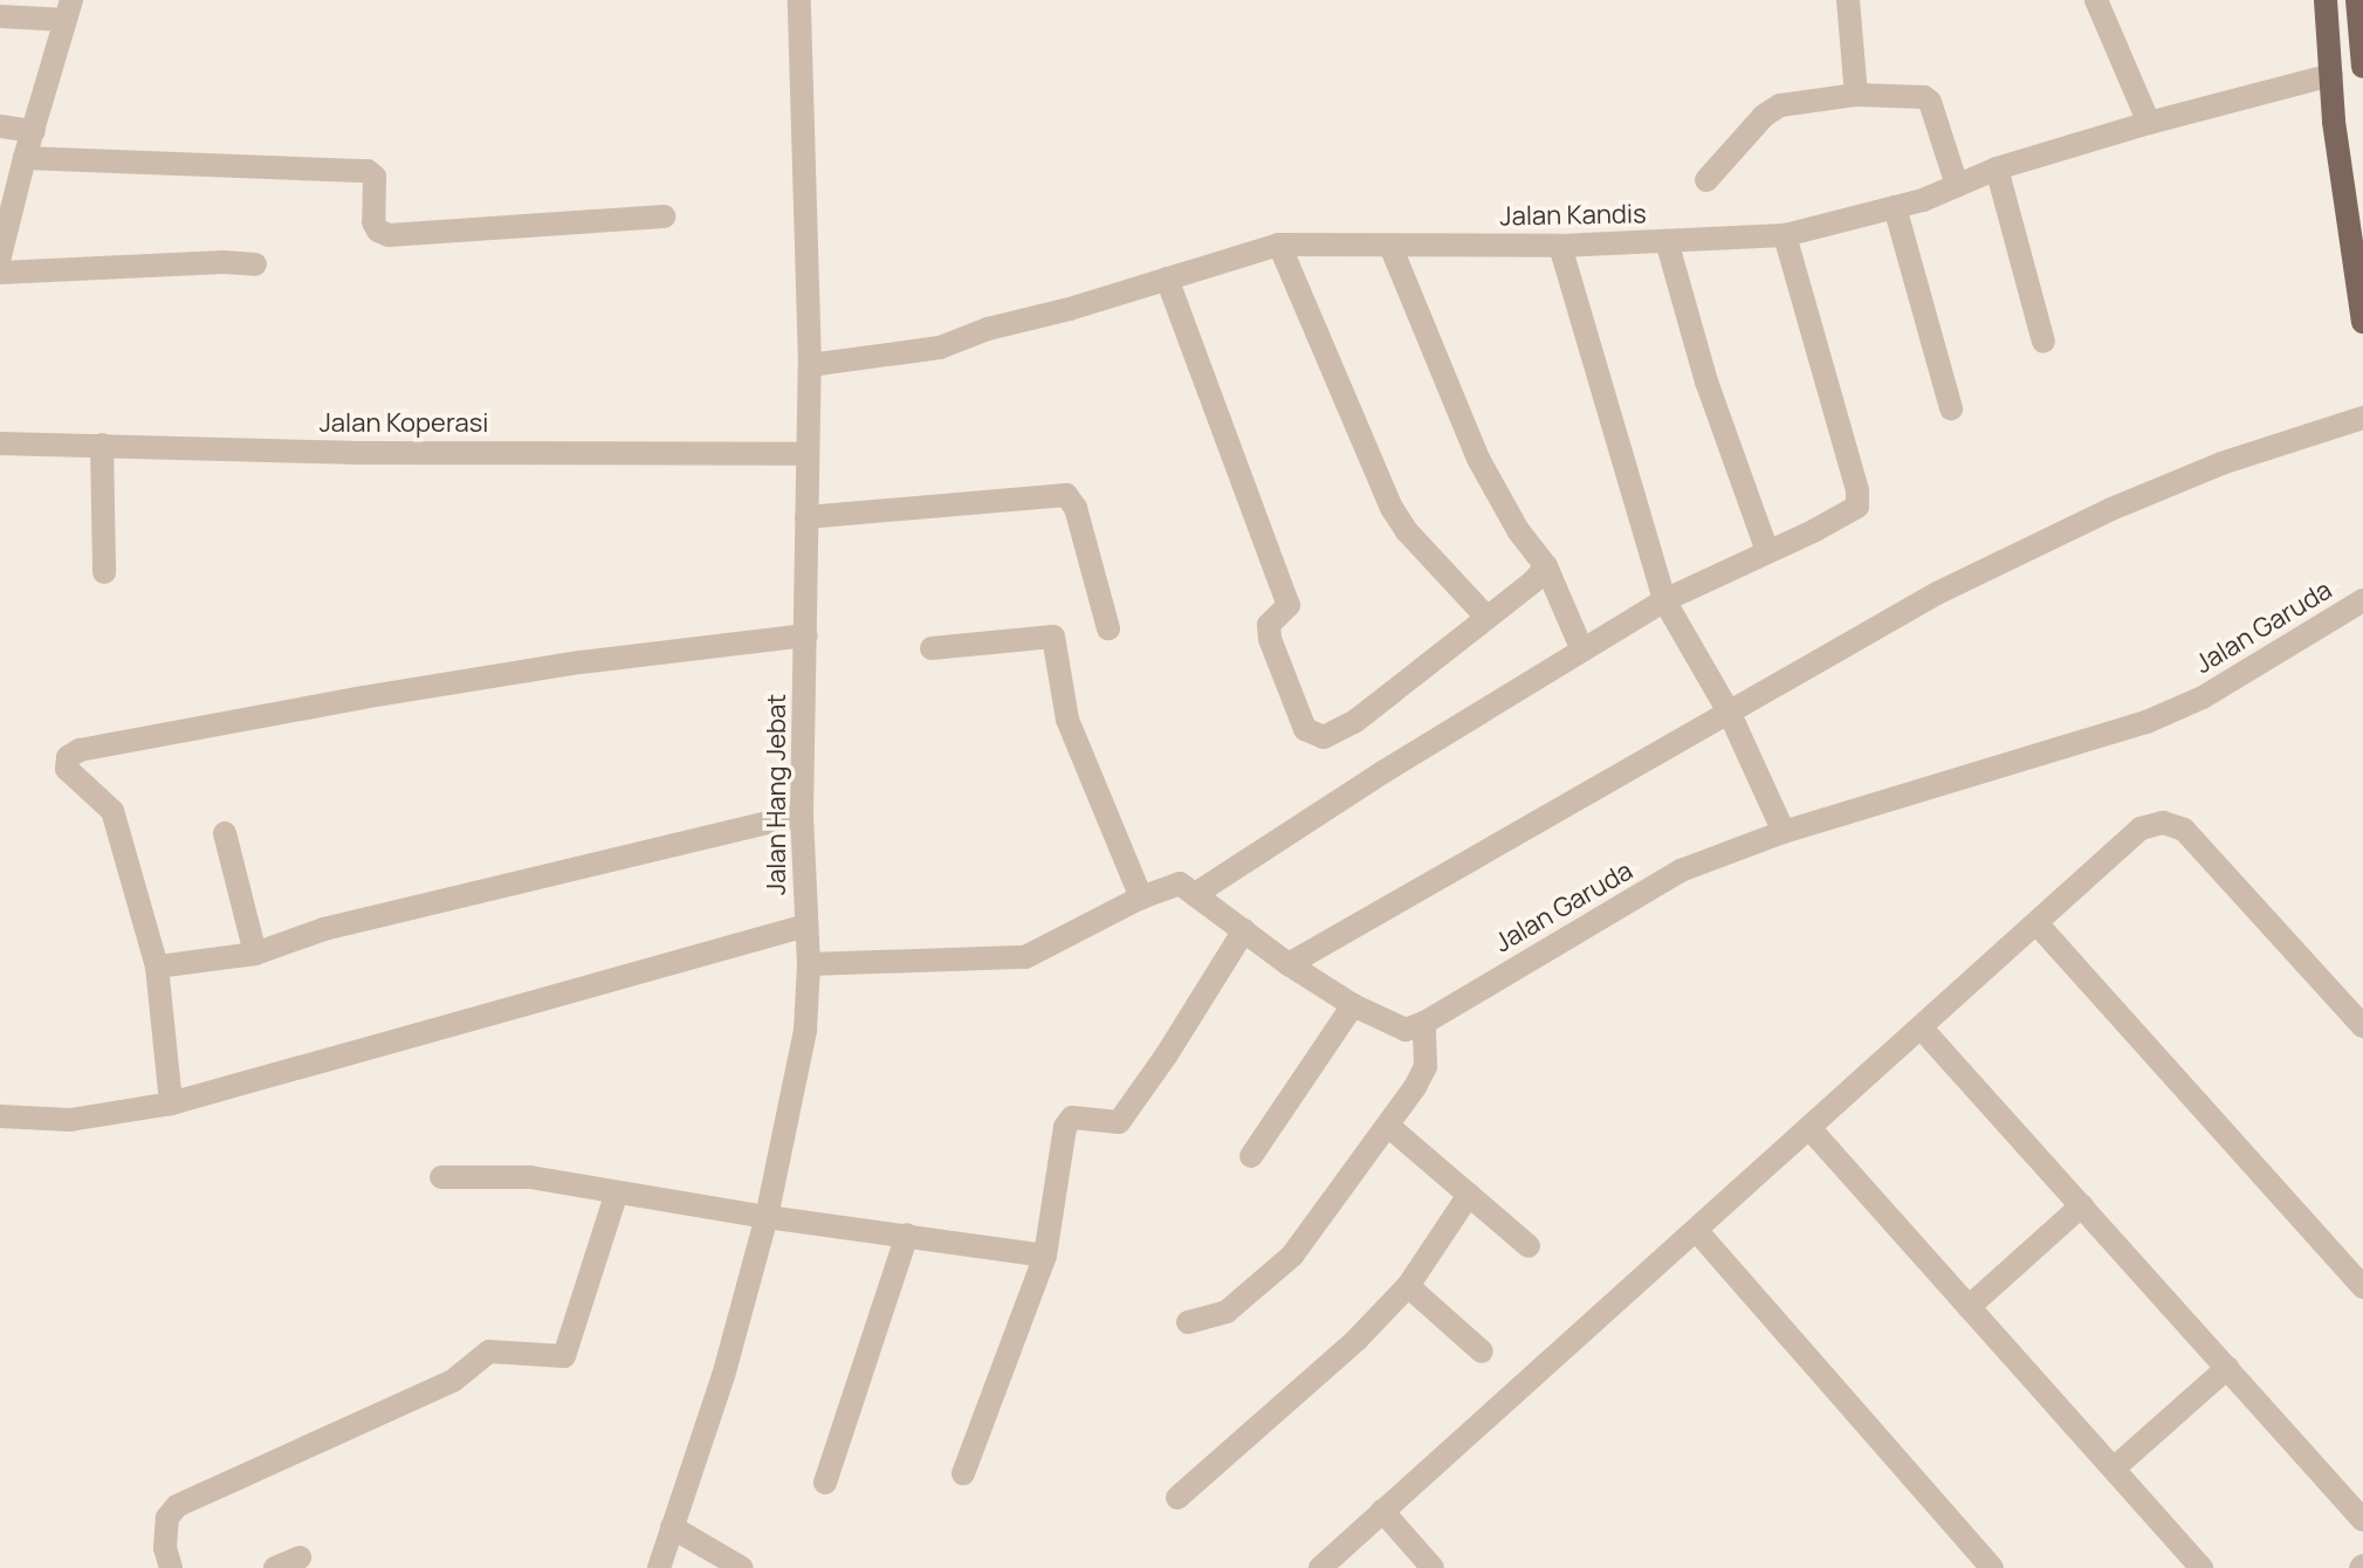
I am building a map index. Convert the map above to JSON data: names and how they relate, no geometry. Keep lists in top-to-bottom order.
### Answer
{
  "streets": {
    "street": [
      "Jalan Kandis",
      "Jalan Koperasi",
      "Jalan Garuda",
      "Jalan Hang Jebat"
    ]
  },
  "crossings": [
    ["Jalan Kandis", "Jalan Hang Jebat"],
    ["Jalan Koperasi", "Jalan Hang Jebat"]
  ]
}
